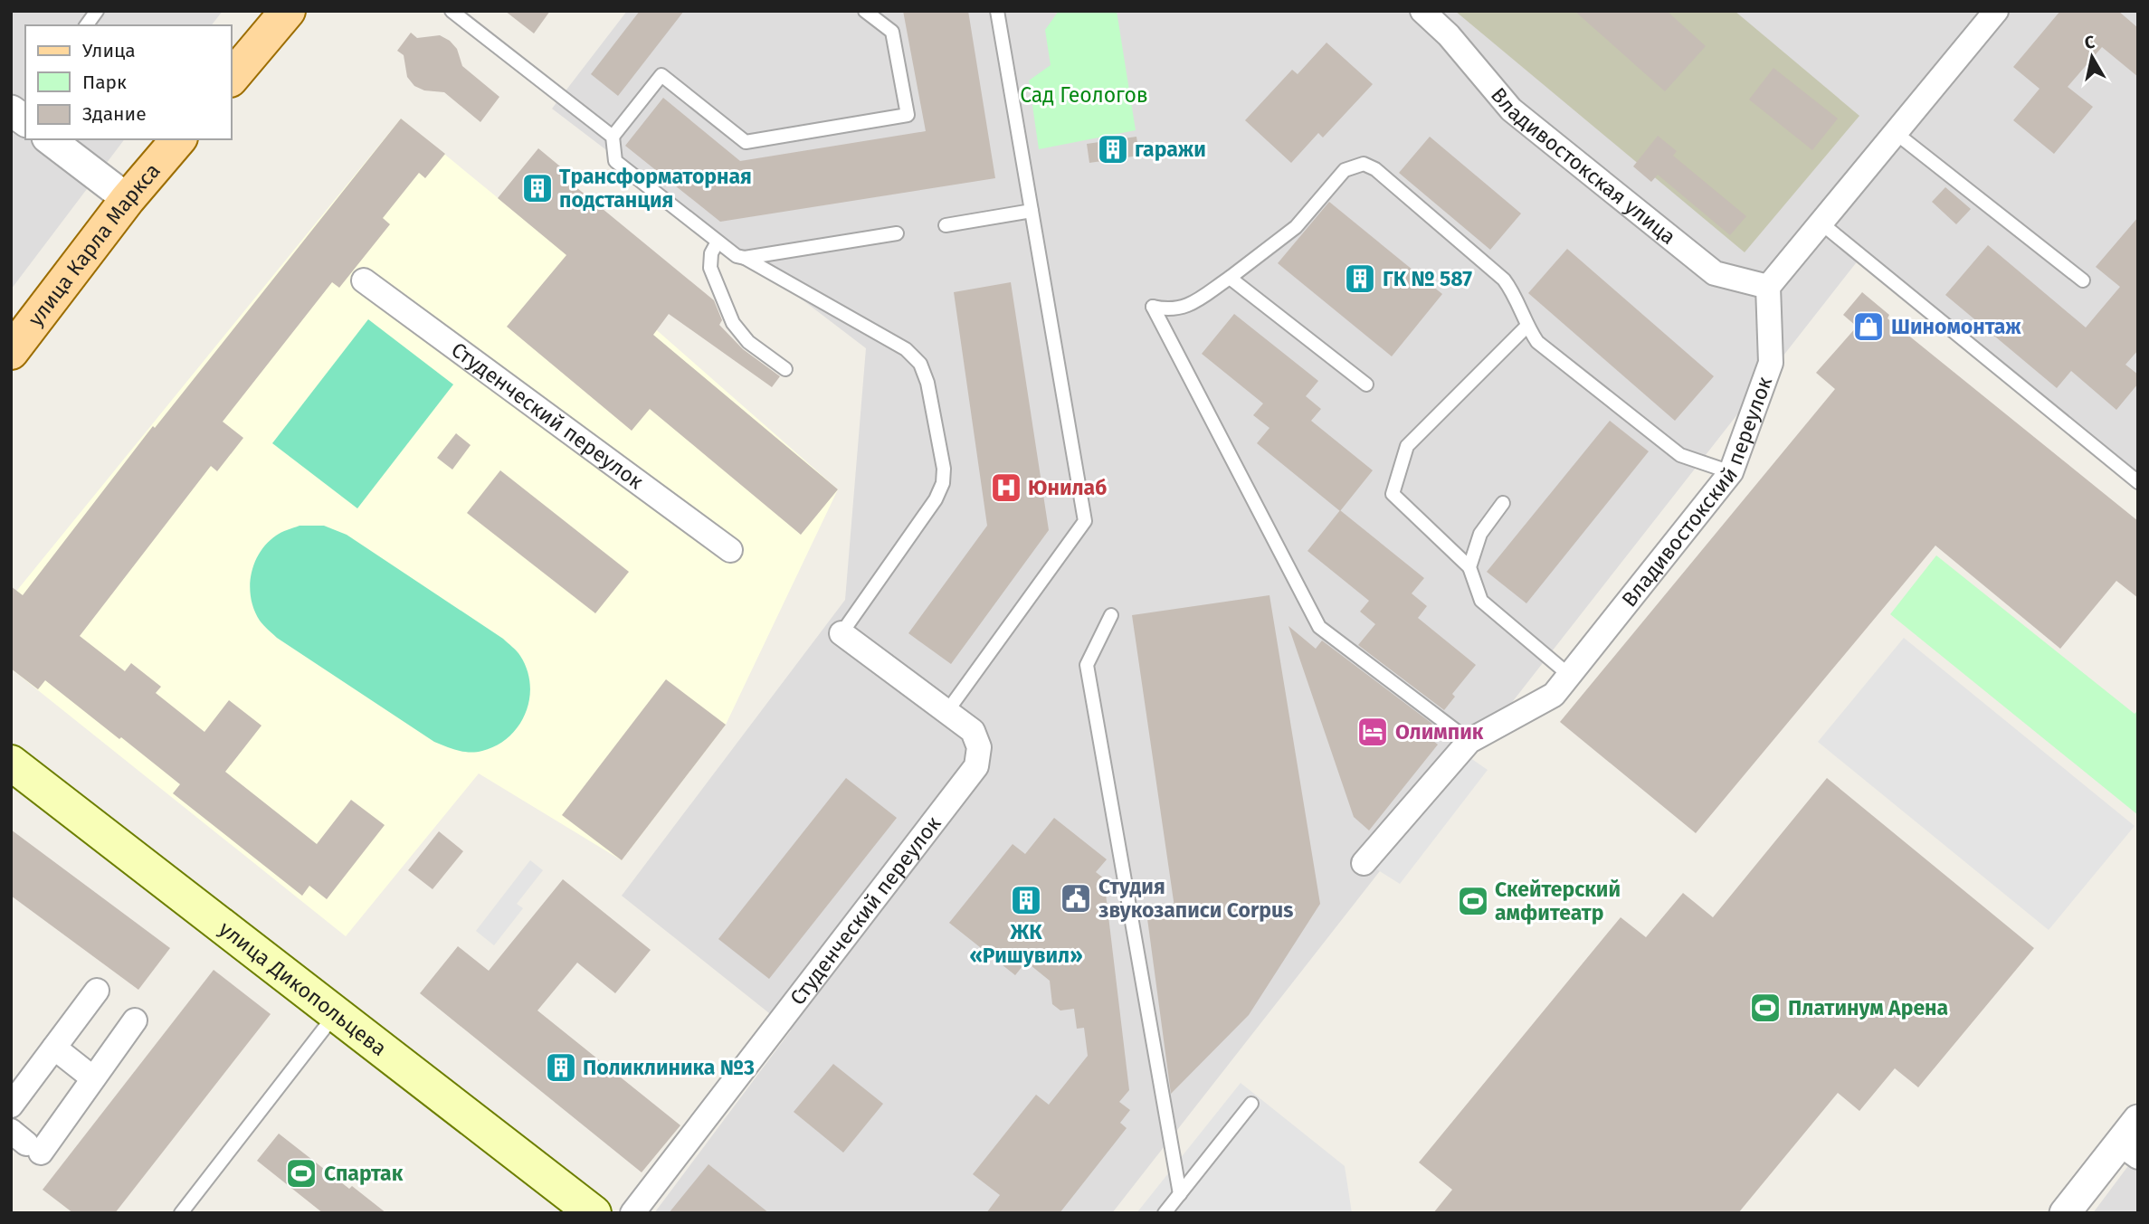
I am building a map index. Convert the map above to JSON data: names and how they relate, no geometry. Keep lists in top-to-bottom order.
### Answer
{
  "streets": {
    "main road": ["улица Карла Маркса", "улица Дикопольцева"],
    "street": ["Владивостокская улица", "Студенческий переулок", "Владивостокский переулок"]
  },
  "crossings": [
    ["Владивостокская улица", "Владивостокский переулок"]
  ],
  "parks": ["Сад Геологов"],
  "places": {
    "building": [
      "гаражи",
      "Трансформаторная подстанция",
      "ГК № 587",
      "ЖК «Ришувил»",
      "Поликлиника №3"
    ],
    "shop": ["Шиномонтаж"],
    "hospital": ["Юнилаб"],
    "hotel": ["Олимпик"],
    "public building": ["Студия звукозаписи Corpus"],
    "sports": ["Скейтерский амфитеатр", "Платинум Арена", "Спартак"]
  },
  "legend": ["Улица", "Парк", "Здание"],
  "north": "top"
}
